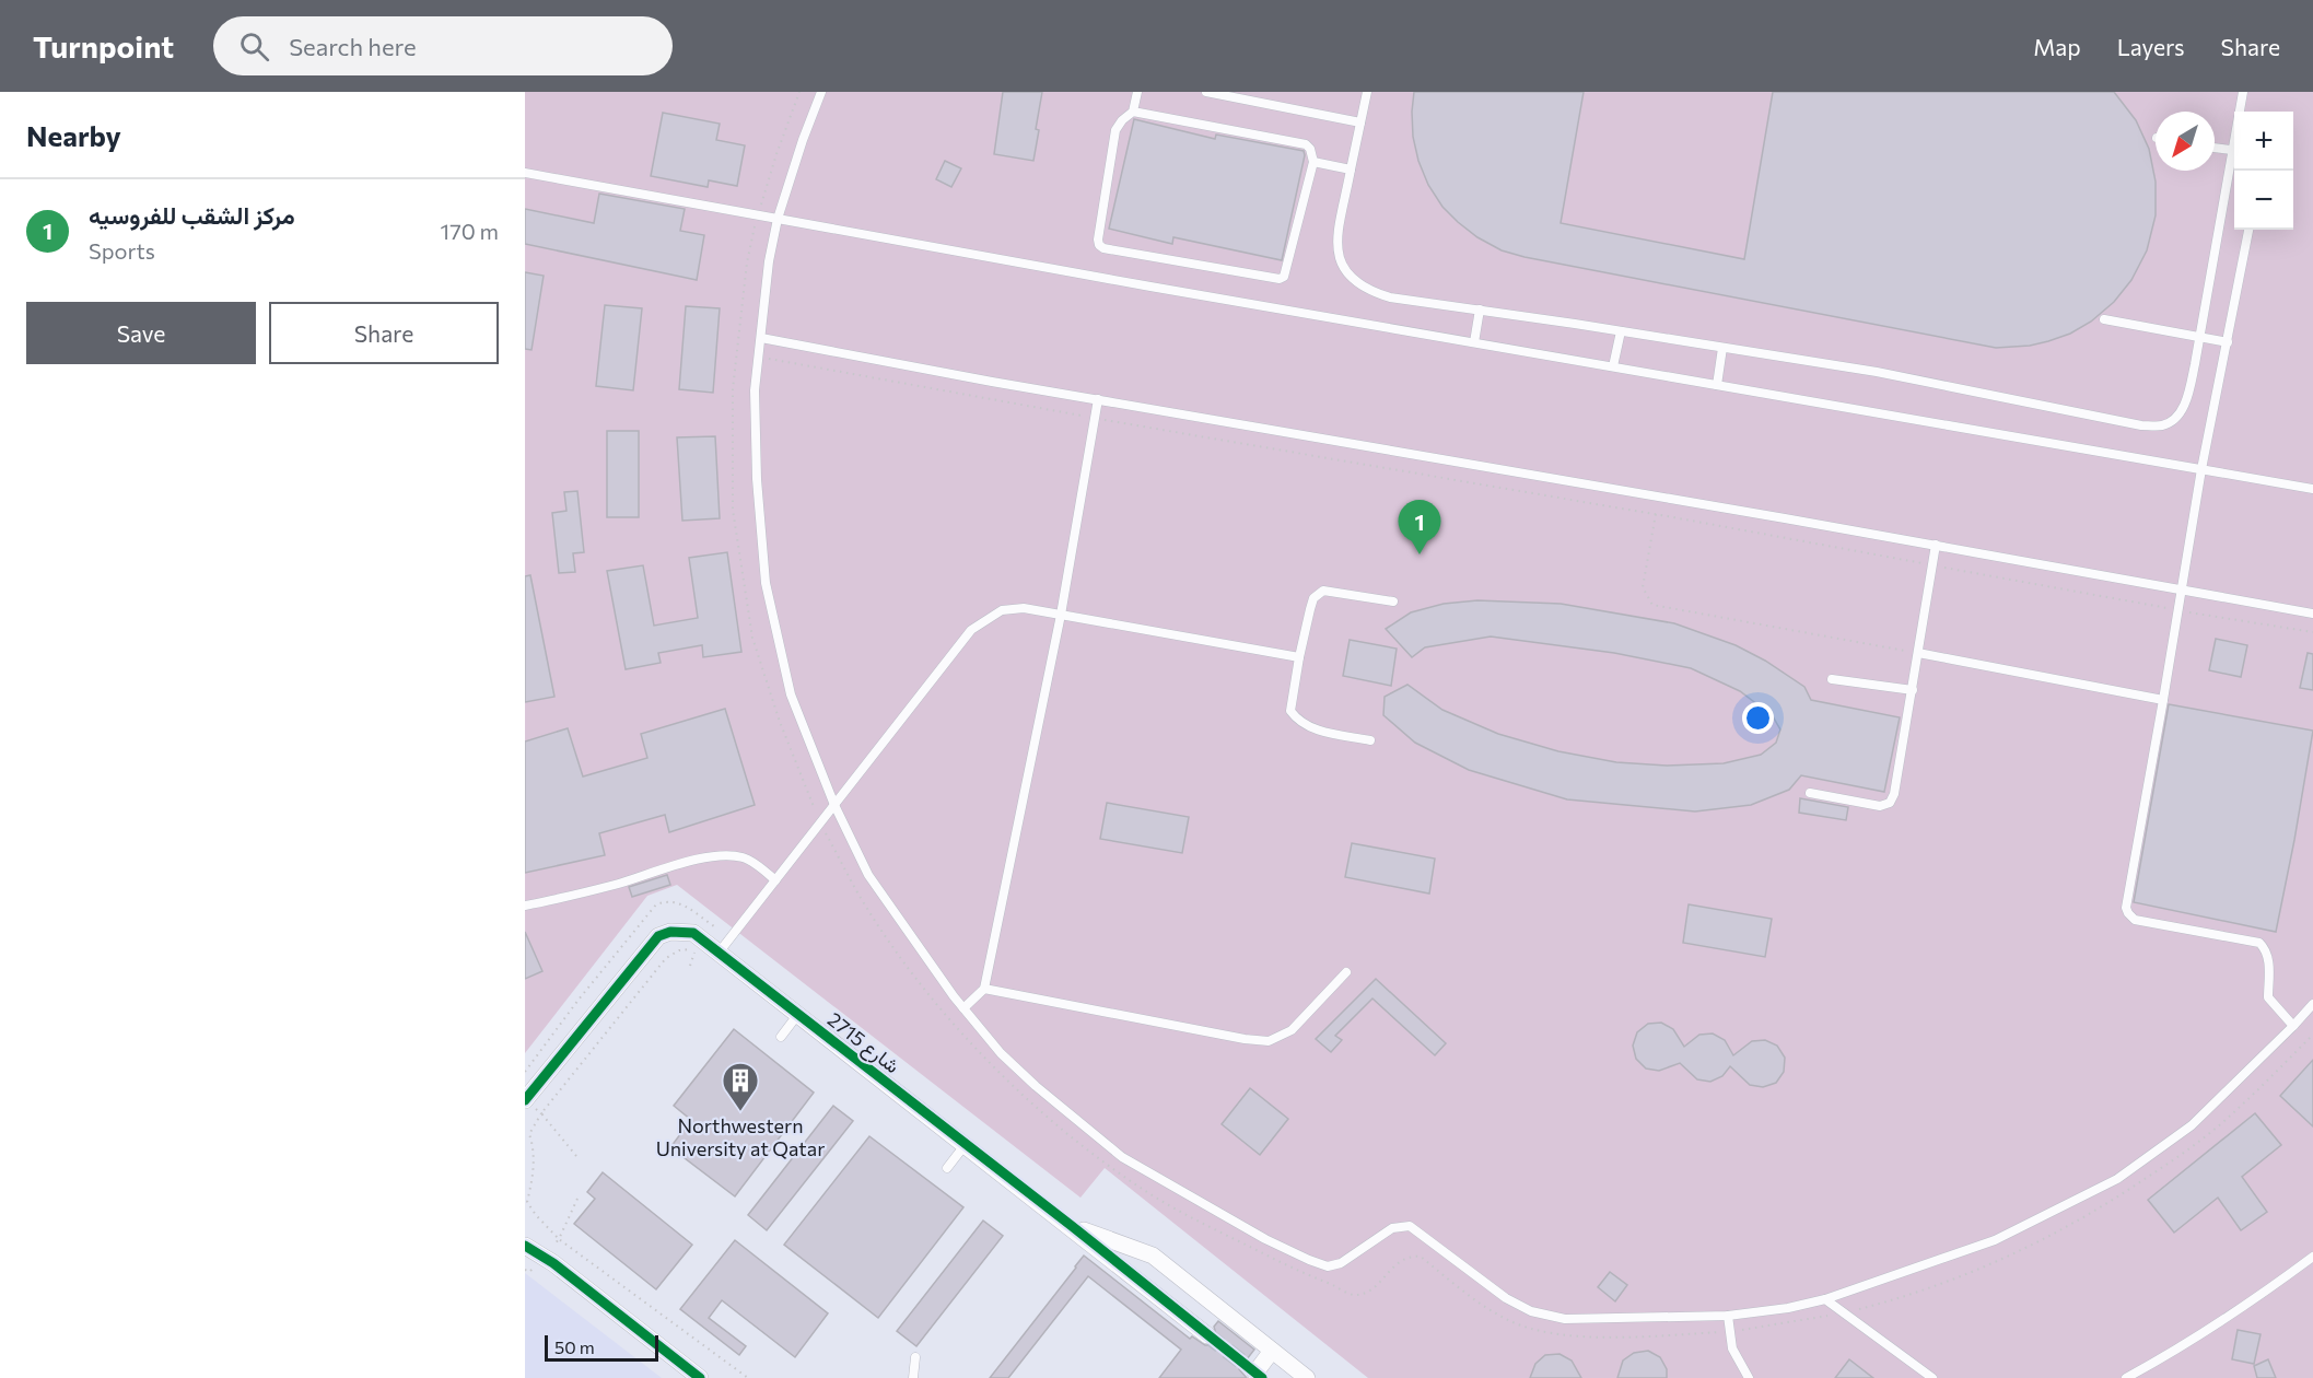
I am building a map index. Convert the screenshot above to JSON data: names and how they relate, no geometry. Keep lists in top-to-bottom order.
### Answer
{
  "streets": {
    "street": ["شارع 2715"]
  },
  "places": {
    "building": ["Northwestern University at Qatar"]
  },
  "scale_bar": "50 m",
  "north": "bottom left",
  "page": {
    "header": "Turnpoint",
    "search": "Search here",
    "nav": ["Map", "Layers", "Share"],
    "heading": "Nearby",
    "map_buttons": ["+", "−"],
    "list": [
      {
        "mark": "1",
        "name": "مركز الشقب للفروسيه",
        "note": "Sports",
        "value": "170 m"
      }
    ],
    "buttons": ["Save", "Share"],
    "pins": "1",
    "scale": "50 m"
  }
}
